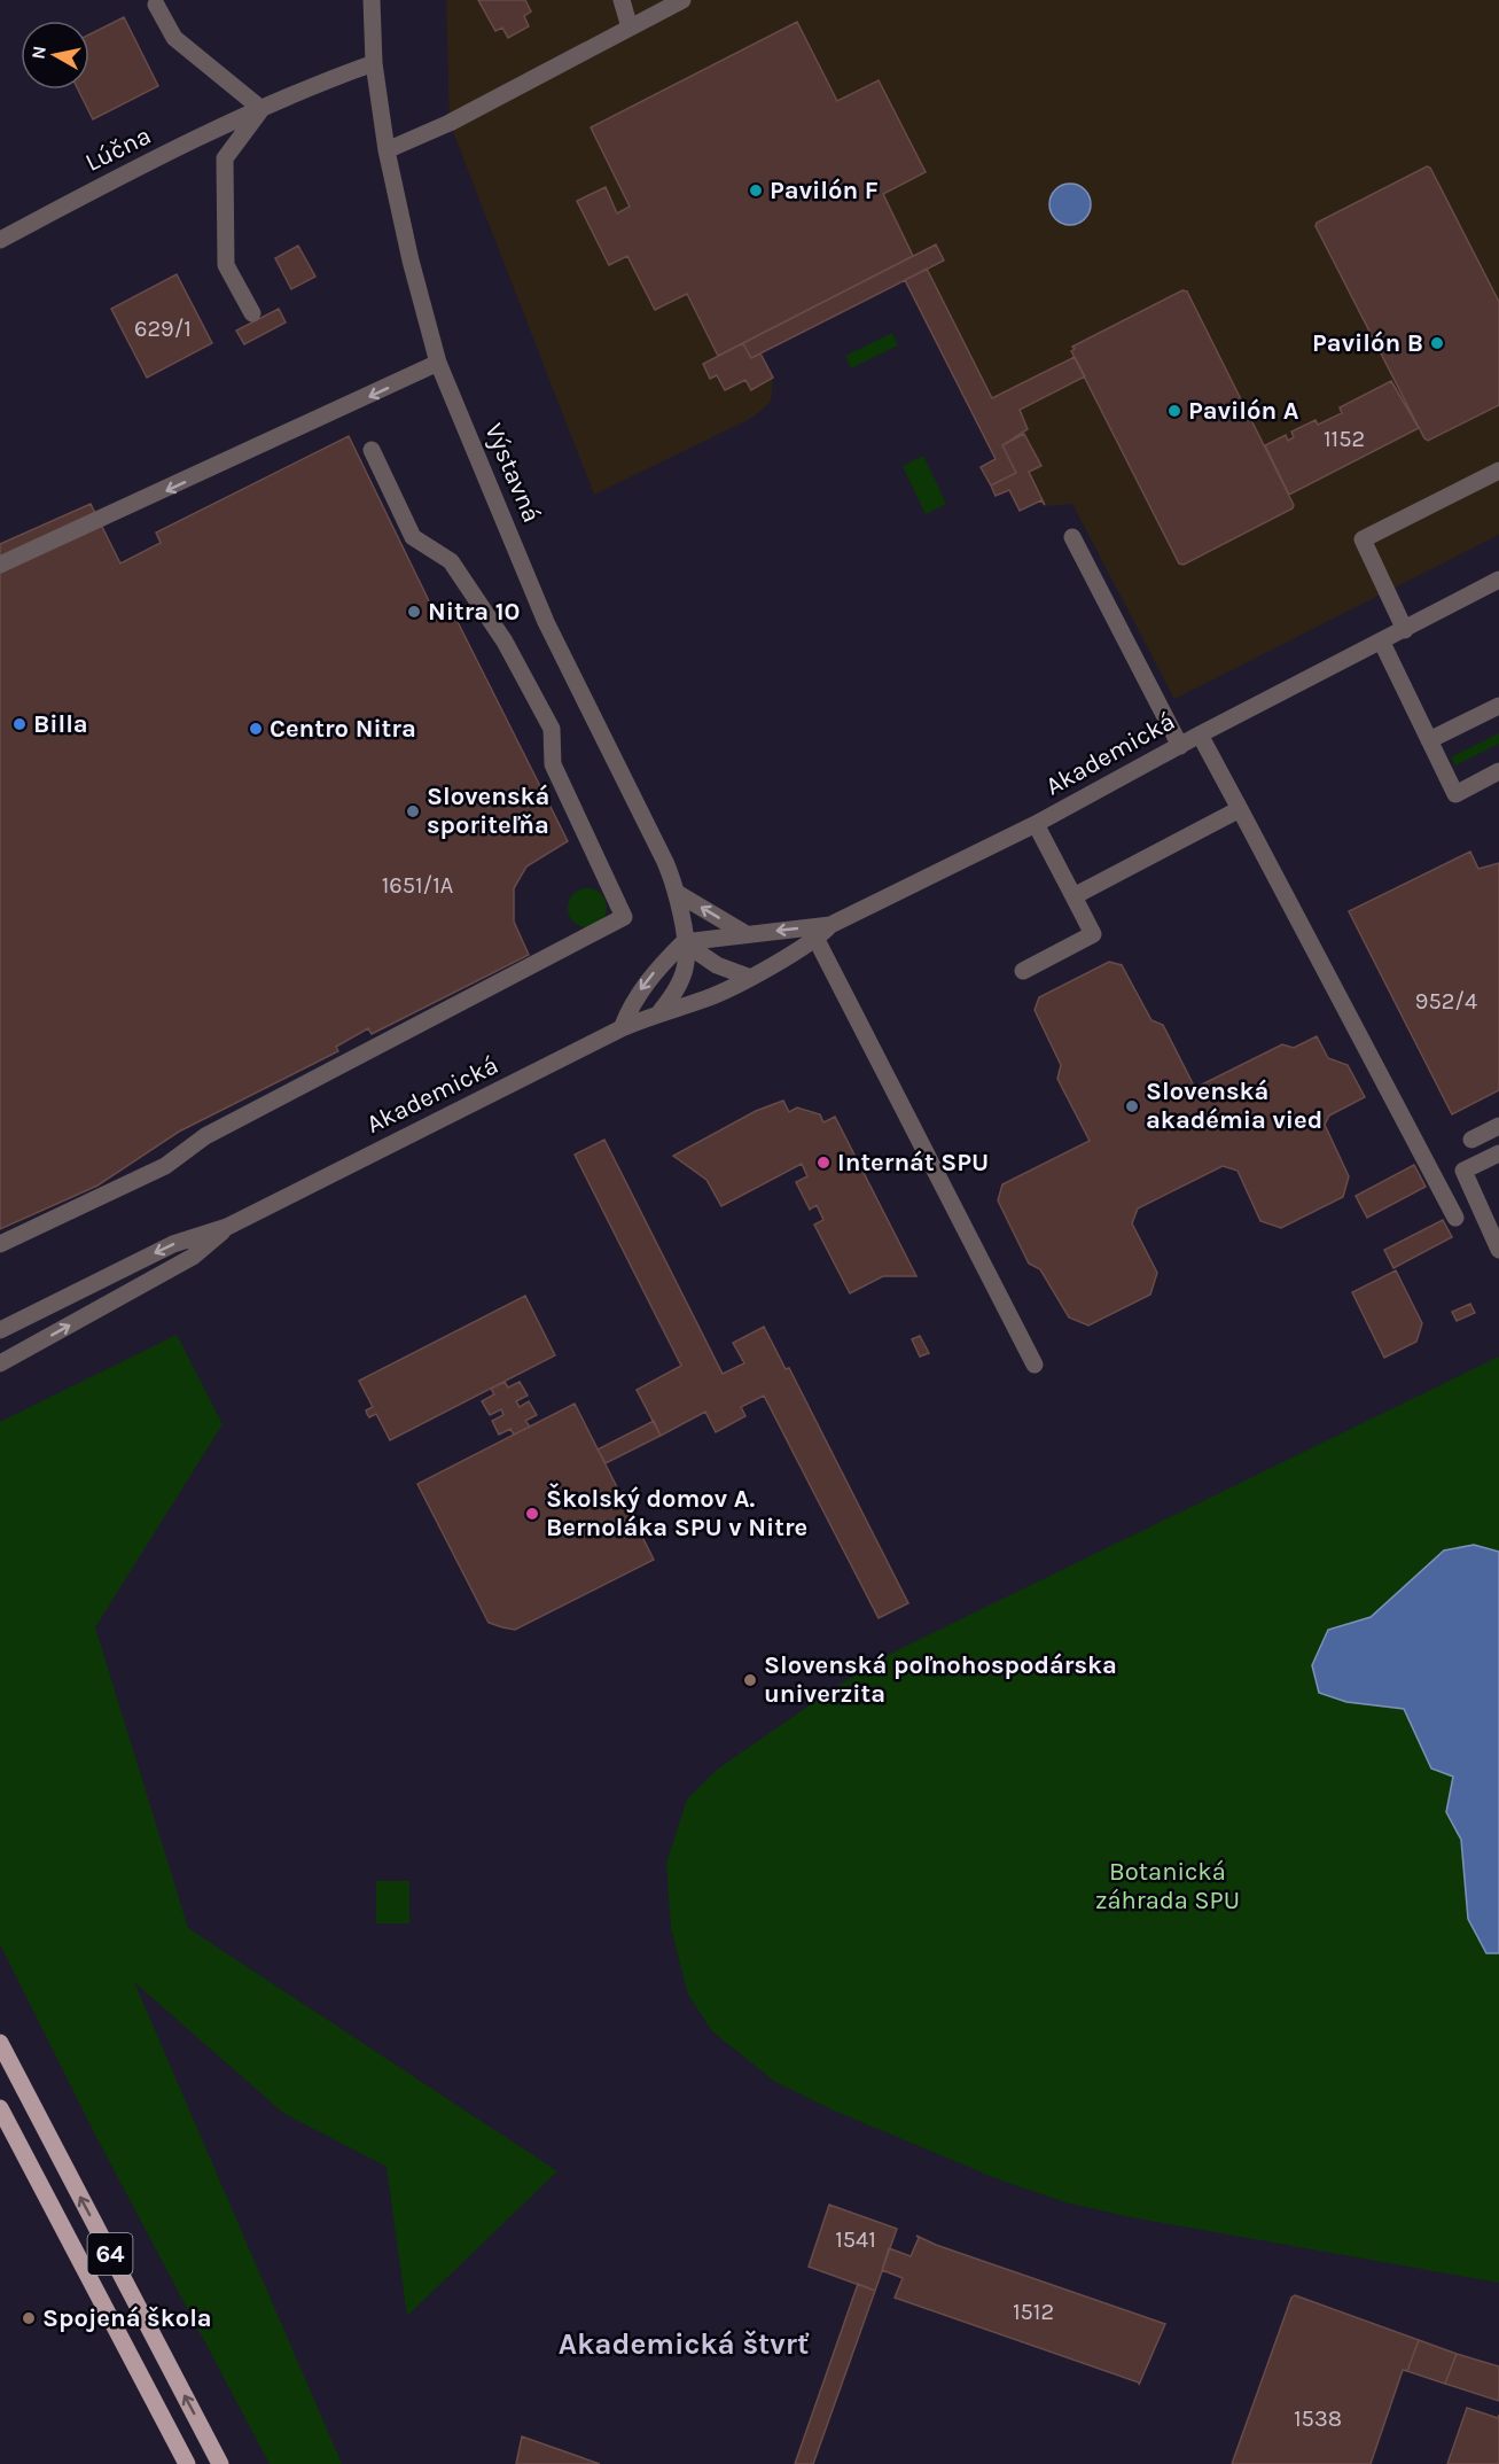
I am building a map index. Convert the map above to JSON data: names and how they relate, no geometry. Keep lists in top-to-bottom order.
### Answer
{
  "streets": {
    "main road": ["64"],
    "street": ["Lúčna", "Výstavná", "Akademická"]
  },
  "crossings": [
    ["Lúčna", "Výstavná"],
    ["Výstavná", "Akademická"]
  ],
  "districts": ["Akademická štvrť"],
  "parks": ["Botanická záhrada SPU"],
  "places": [
    "Pavilón F",
    "Pavilón B",
    "Pavilón A",
    "Nitra 10",
    "Billa",
    "Centro Nitra",
    "Slovenská sporiteľňa",
    "Slovenská akadémia vied",
    "Internát SPU",
    "Školský domov A. Bernoláka SPU v Nitre",
    "Slovenská poľnohospodárska univerzita",
    "Spojená škola"
  ],
  "house_numbers": [
    "629/1",
    "1152",
    "1651/1A",
    "952/4",
    "1541",
    "1512",
    "1538"
  ],
  "north": "left"
}
